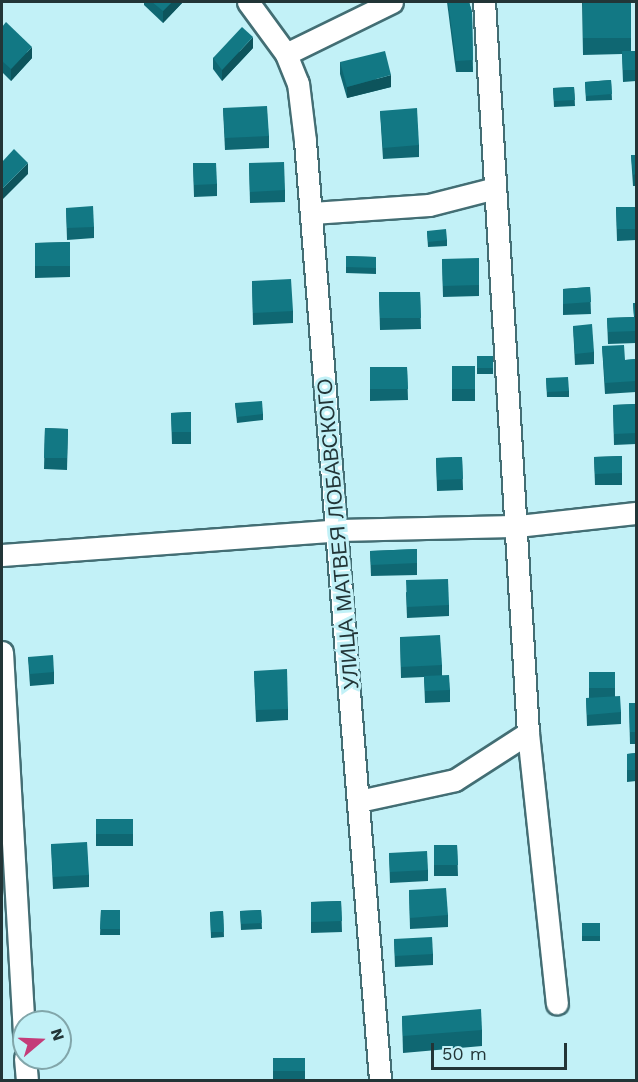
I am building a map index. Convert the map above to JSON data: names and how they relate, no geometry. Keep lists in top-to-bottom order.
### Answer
{
  "streets": {
    "street": ["УЛИЦА МАТВЕЯ ЛОБАВСКОГО"]
  },
  "scale_bar": "50 m",
  "north": "right"
}
